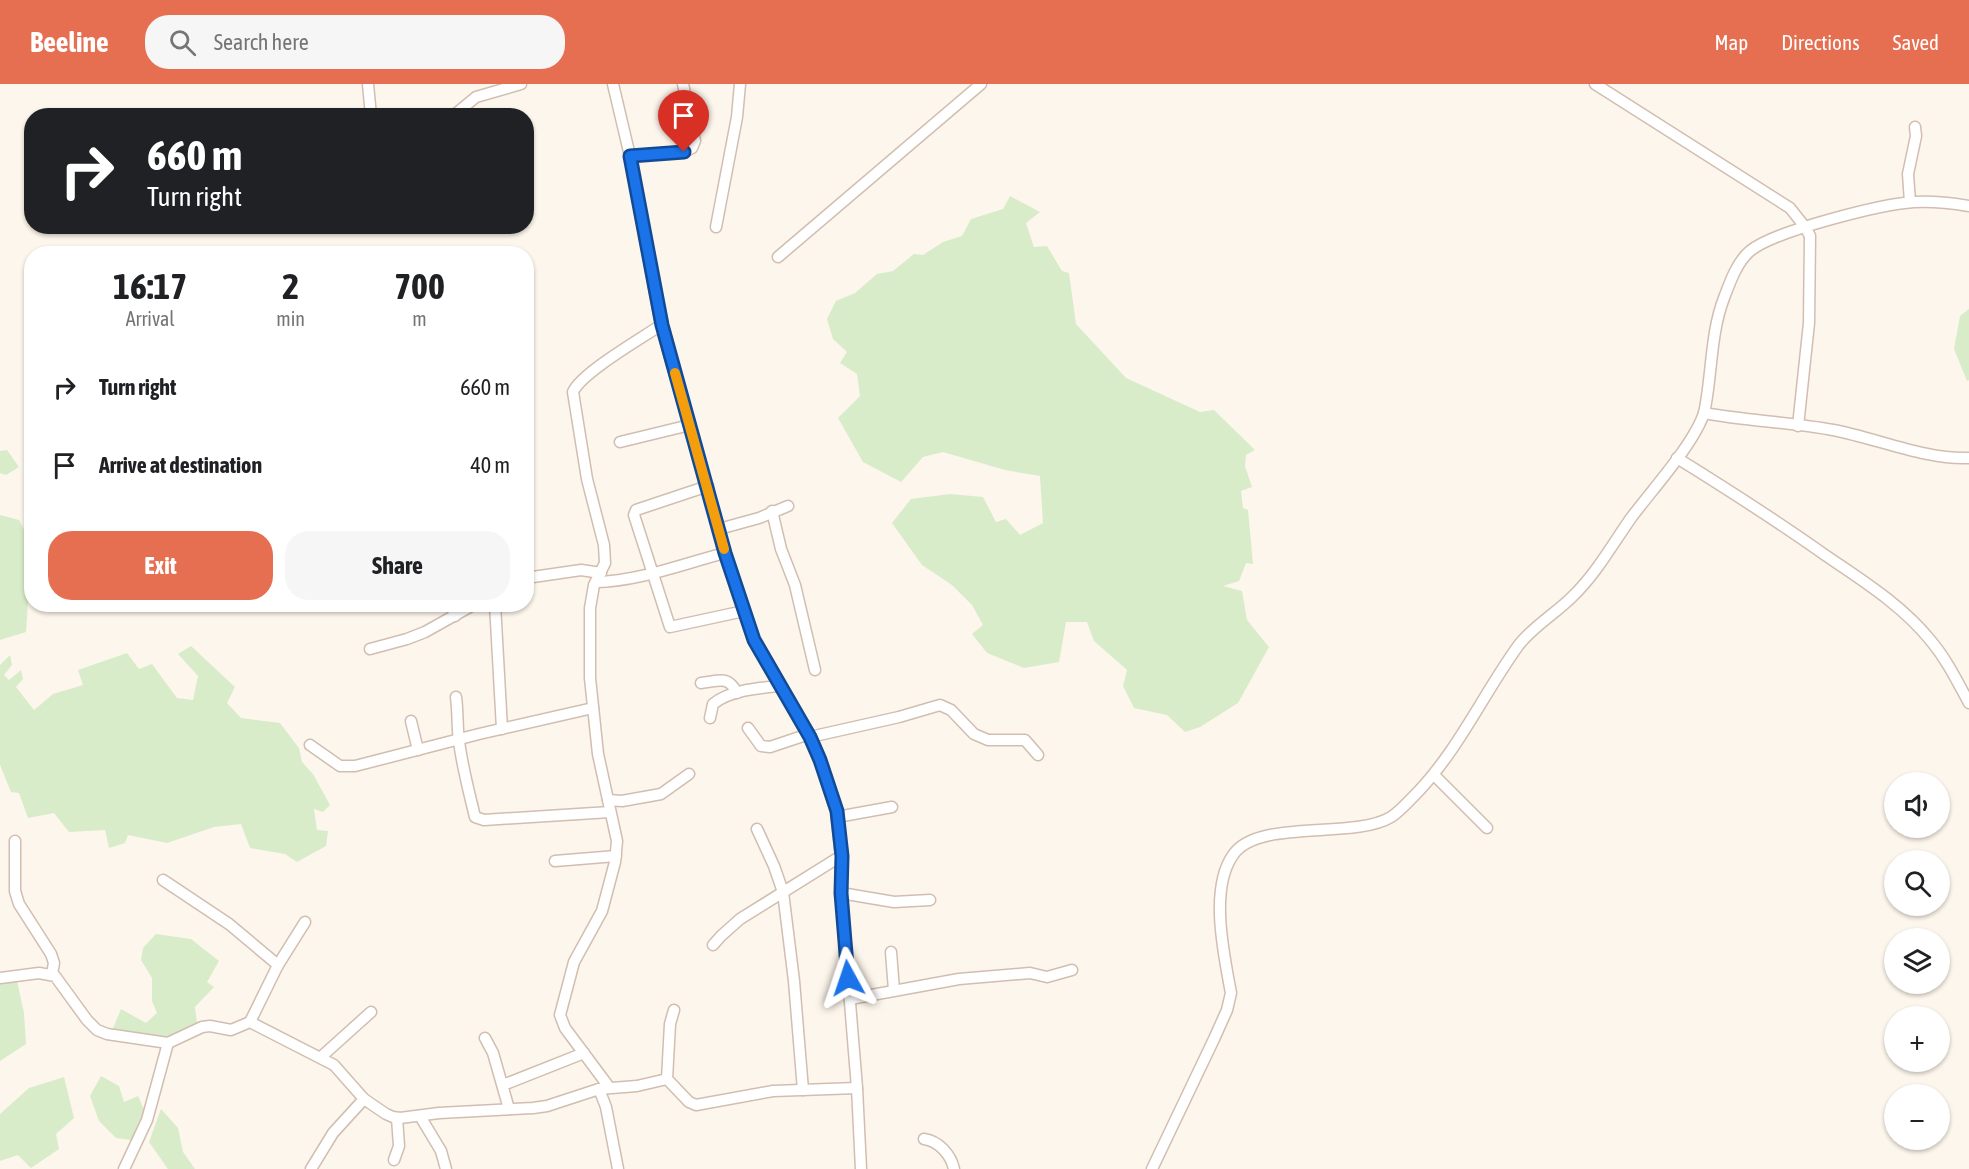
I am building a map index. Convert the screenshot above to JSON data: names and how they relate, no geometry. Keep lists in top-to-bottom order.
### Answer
{
  "page": {
    "header": "Beeline",
    "search": "Search here",
    "nav": ["Map", "Directions", "Saved"],
    "turn": ["660 m", "Turn right"],
    "eta": [
      "16:17",
      "Arrival",
      "2",
      "min",
      "700",
      "m"
    ],
    "list": [
      {
        "name": "Turn right",
        "value": "660 m"
      },
      {
        "name": "Arrive at destination",
        "value": "40 m"
      }
    ],
    "buttons": ["Exit", "Share"],
    "map_buttons": ["+", "−"]
  }
}
